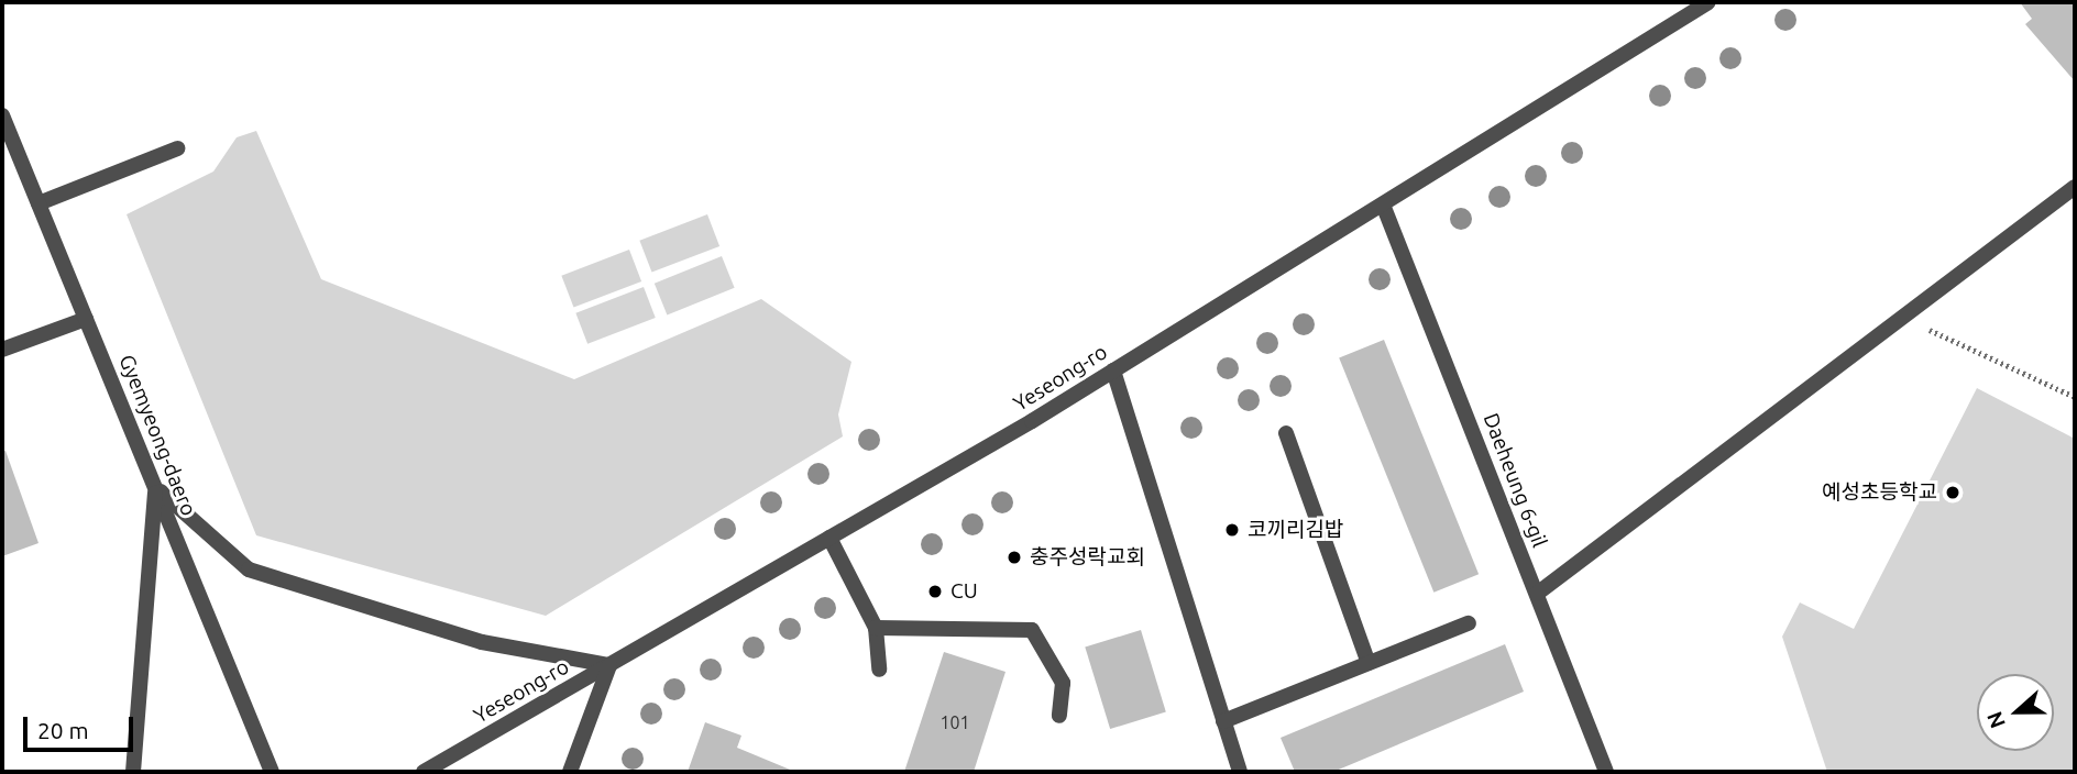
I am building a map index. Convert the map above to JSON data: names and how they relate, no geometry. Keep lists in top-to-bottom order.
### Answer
{
  "streets": {
    "street": ["Yeseong-ro", "Gyemyeong-daero", "Daeheung 6-gil"]
  },
  "crossings": [
    ["Yeseong-ro", "Daeheung 6-gil"]
  ],
  "places": [
    "예성초등학교",
    "코끼리김밥",
    "충주성락교회",
    "CU"
  ],
  "house_numbers": ["101"],
  "scale_bar": "20 m",
  "north": "left"
}
